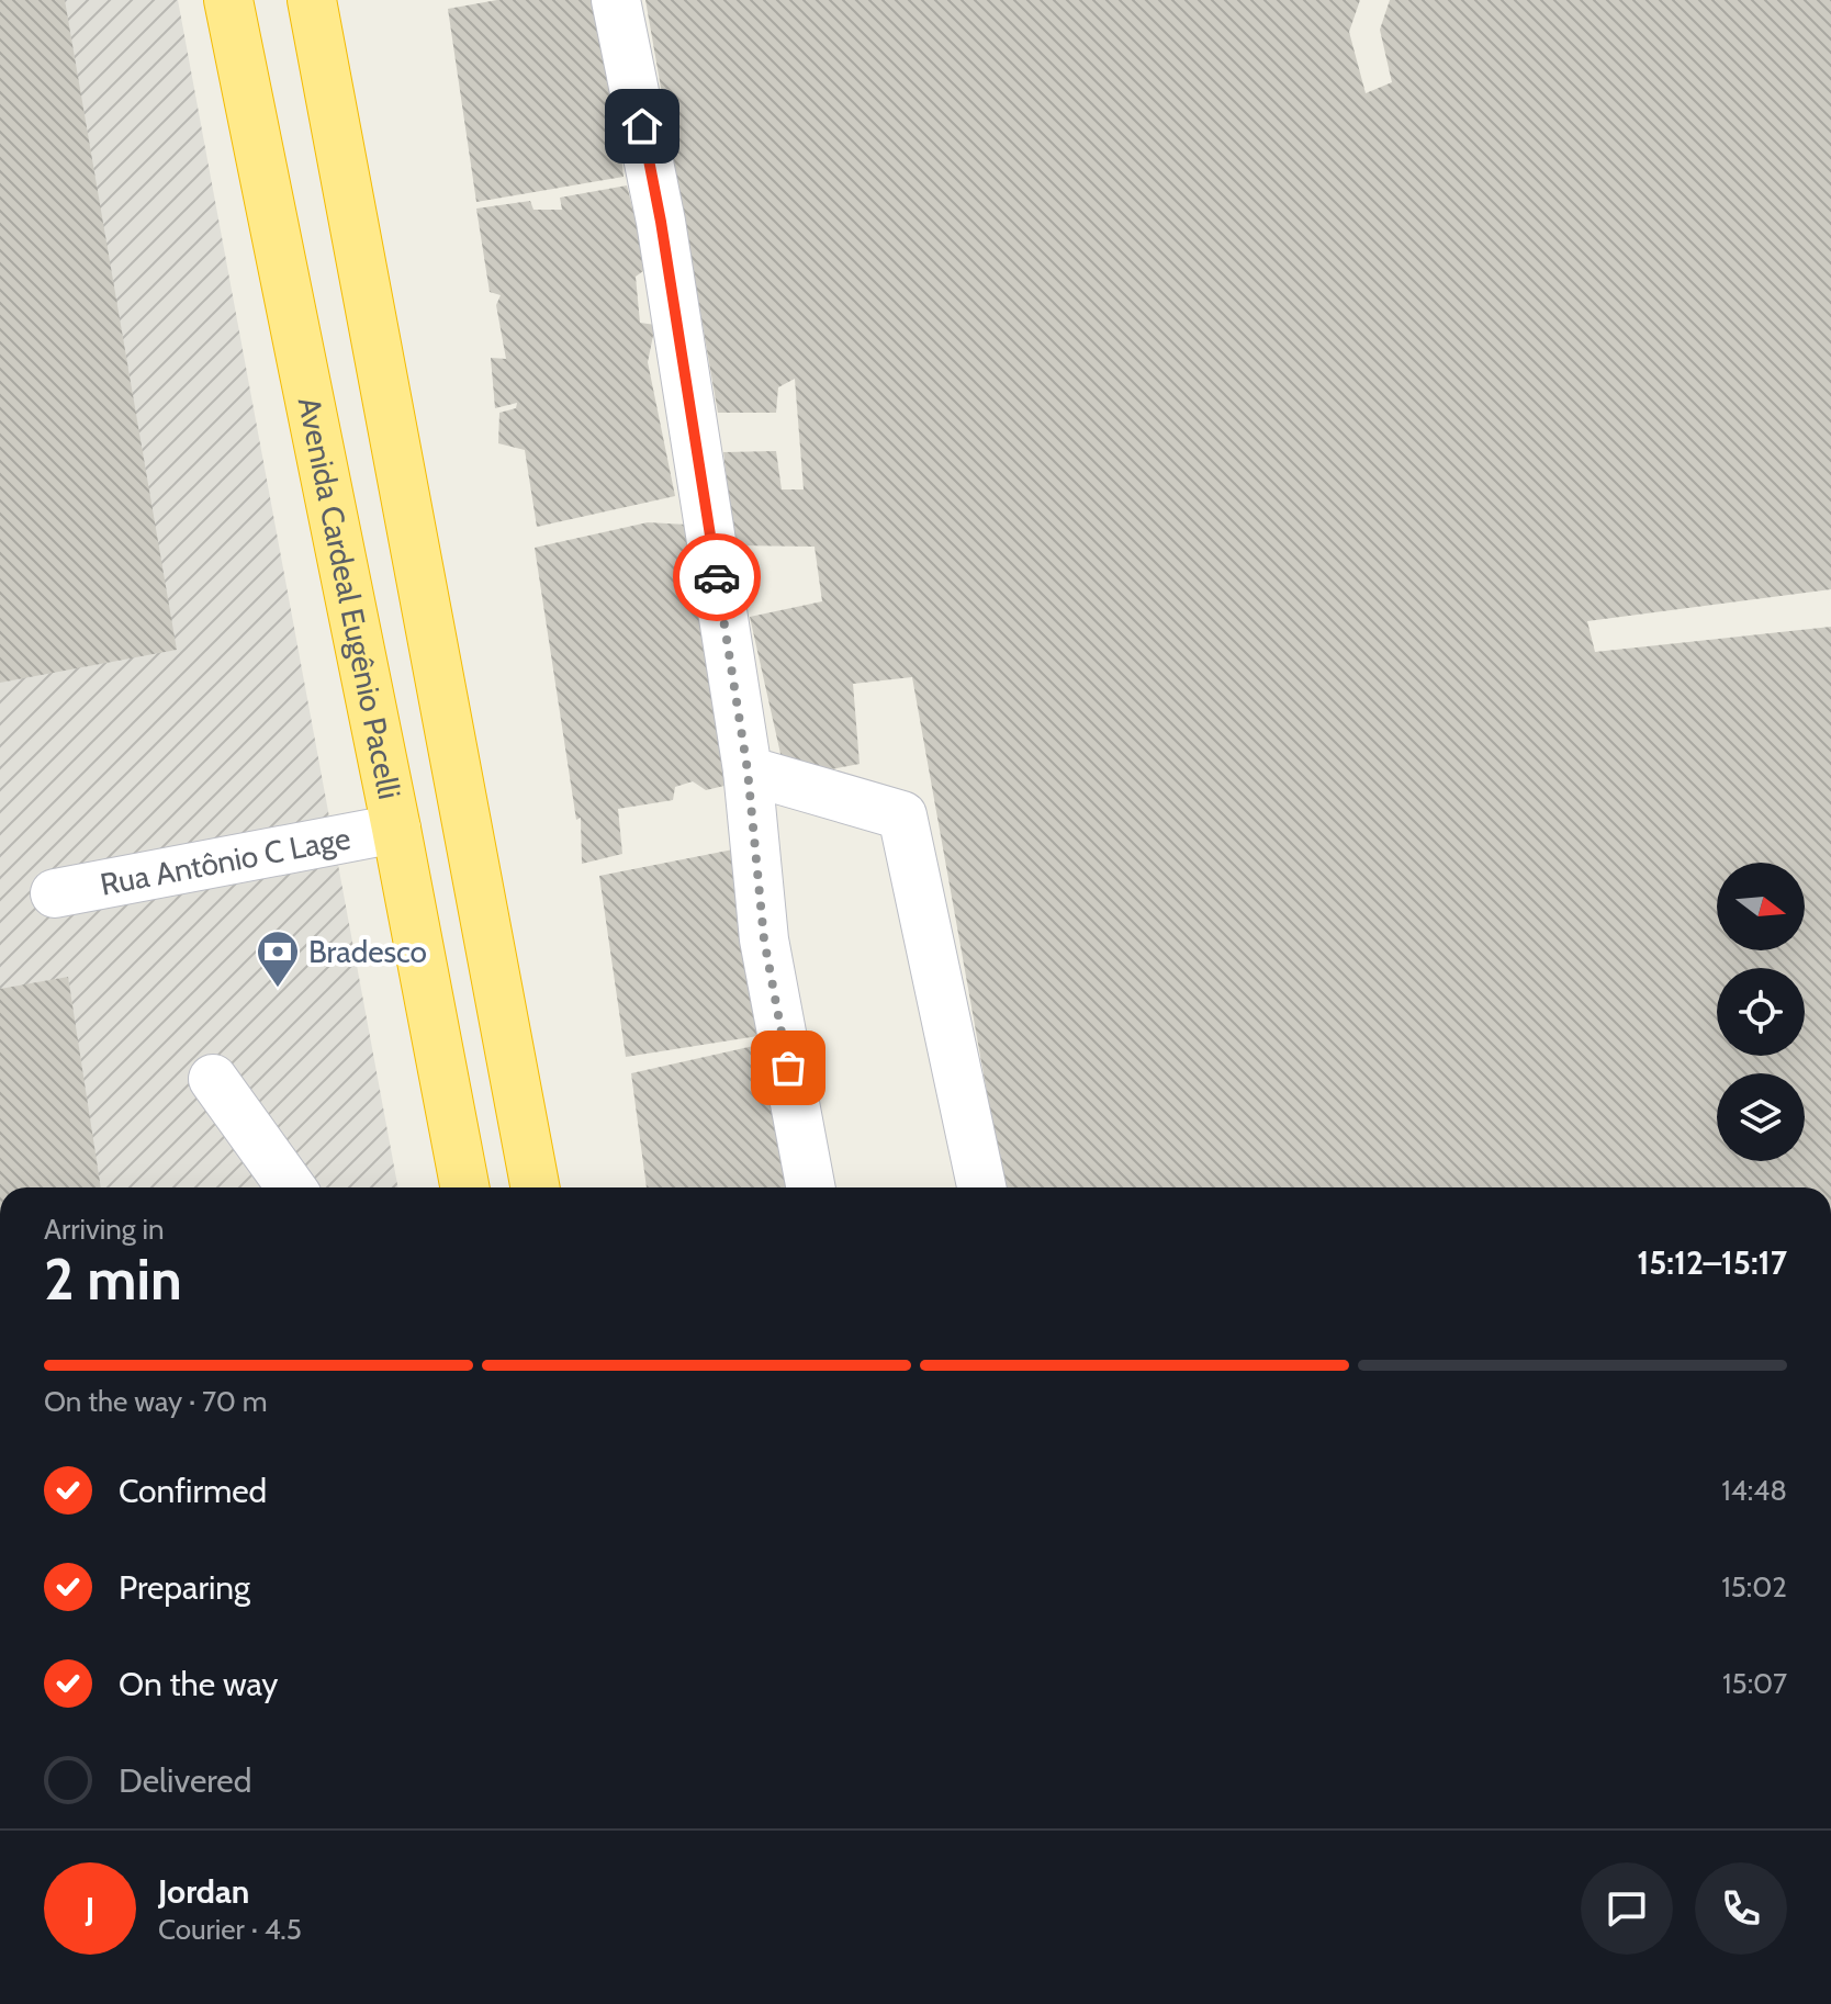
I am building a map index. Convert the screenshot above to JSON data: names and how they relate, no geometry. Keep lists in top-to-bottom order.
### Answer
{
  "streets": {
    "highway": ["Avenida Cardeal Eugênio Pacelli"],
    "street": ["Rua Antônio C Lage"]
  },
  "crossings": [
    ["Avenida Cardeal Eugênio Pacelli", "Rua Antônio C Lage"]
  ],
  "places": {
    "bank": ["Bradesco"]
  },
  "north": "right",
  "page": {
    "heading": ["2 min", "Arriving in", "15:12–15:17"],
    "panel": ["Jordan", "Courier · 4.5"],
    "bar": "On the way · 70 m",
    "list": [
      ["Confirmed", "14:48"],
      ["Preparing", "15:02"],
      ["On the way", "15:07"],
      "Delivered"
    ],
    "round": "J"
  }
}
